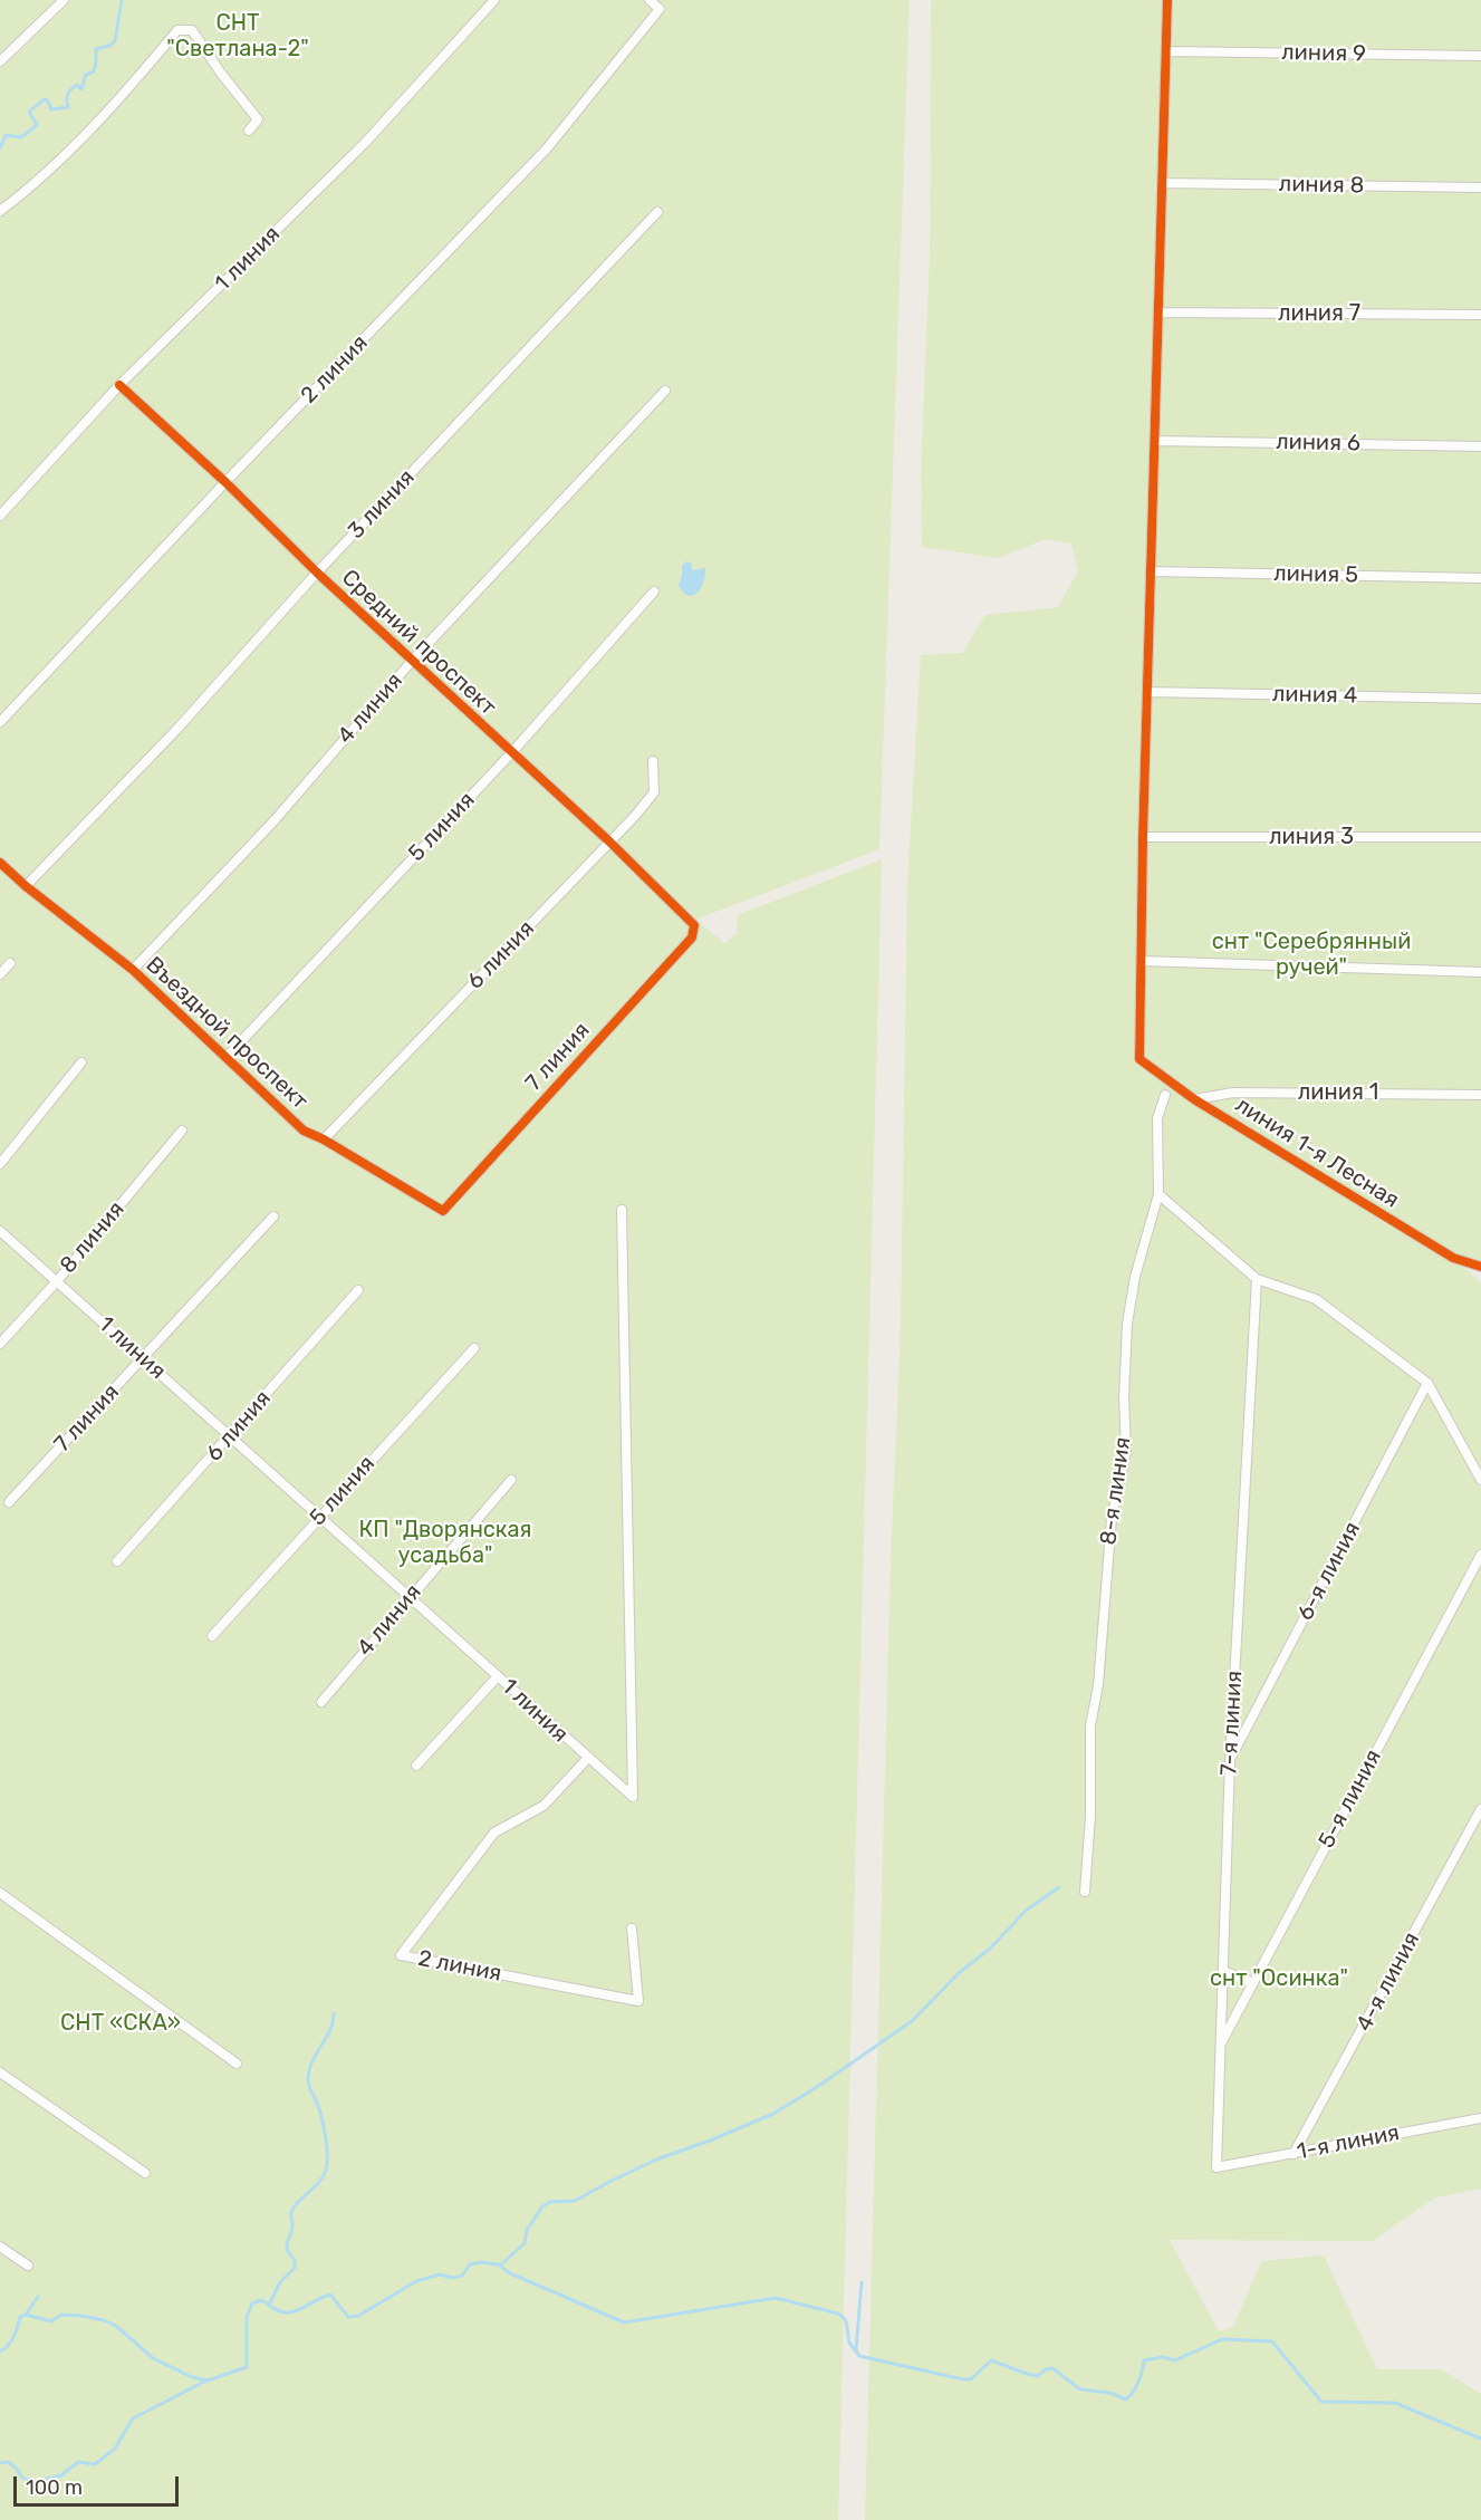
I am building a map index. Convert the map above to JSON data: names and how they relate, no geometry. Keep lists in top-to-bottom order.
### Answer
{
  "streets": {
    "street": [
      "линия 9",
      "линия 8",
      "1 линия",
      "линия 7",
      "2 линия",
      "линия 6",
      "3 линия",
      "линия 5",
      "Средний проспект",
      "линия 4",
      "4 линия",
      "5 линия",
      "линия 3",
      "6 линия",
      "Въездной проспект",
      "7 линия",
      "линия 1",
      "линия 1-я Лесная",
      "8 линия",
      "8-я линия",
      "6-я линия",
      "7-я линия",
      "5-я линия",
      "4-я линия",
      "1-я линия"
    ]
  },
  "crossings": [
    ["1 линия", "2 линия"],
    ["1 линия", "Средний проспект"],
    ["1 линия", "4 линия"],
    ["1 линия", "5 линия"],
    ["1 линия", "6 линия"],
    ["1 линия", "7 линия"],
    ["1 линия", "8 линия"],
    ["2 линия", "Средний проспект"],
    ["3 линия", "Средний проспект"],
    ["3 линия", "Въездной проспект"],
    ["Средний проспект", "4 линия"],
    ["Средний проспект", "5 линия"],
    ["Средний проспект", "6 линия"],
    ["Средний проспект", "7 линия"],
    ["4 линия", "Въездной проспект"],
    ["5 линия", "Въездной проспект"],
    ["6 линия", "Въездной проспект"],
    ["Въездной проспект", "7 линия"],
    ["линия 1", "линия 1-я Лесная"],
    ["6-я линия", "7-я линия"],
    ["7-я линия", "5-я линия"],
    ["7-я линия", "1-я линия"],
    ["4-я линия", "1-я линия"]
  ],
  "parks": [
    "СНТ \"Светлана-2\"",
    "снт \"Серебрянный ручей\"",
    "КП \"Дворянская усадьба\"",
    "снт \"Осинка\"",
    "СНТ «СКА»"
  ],
  "scale_bar": "100 m"
}
